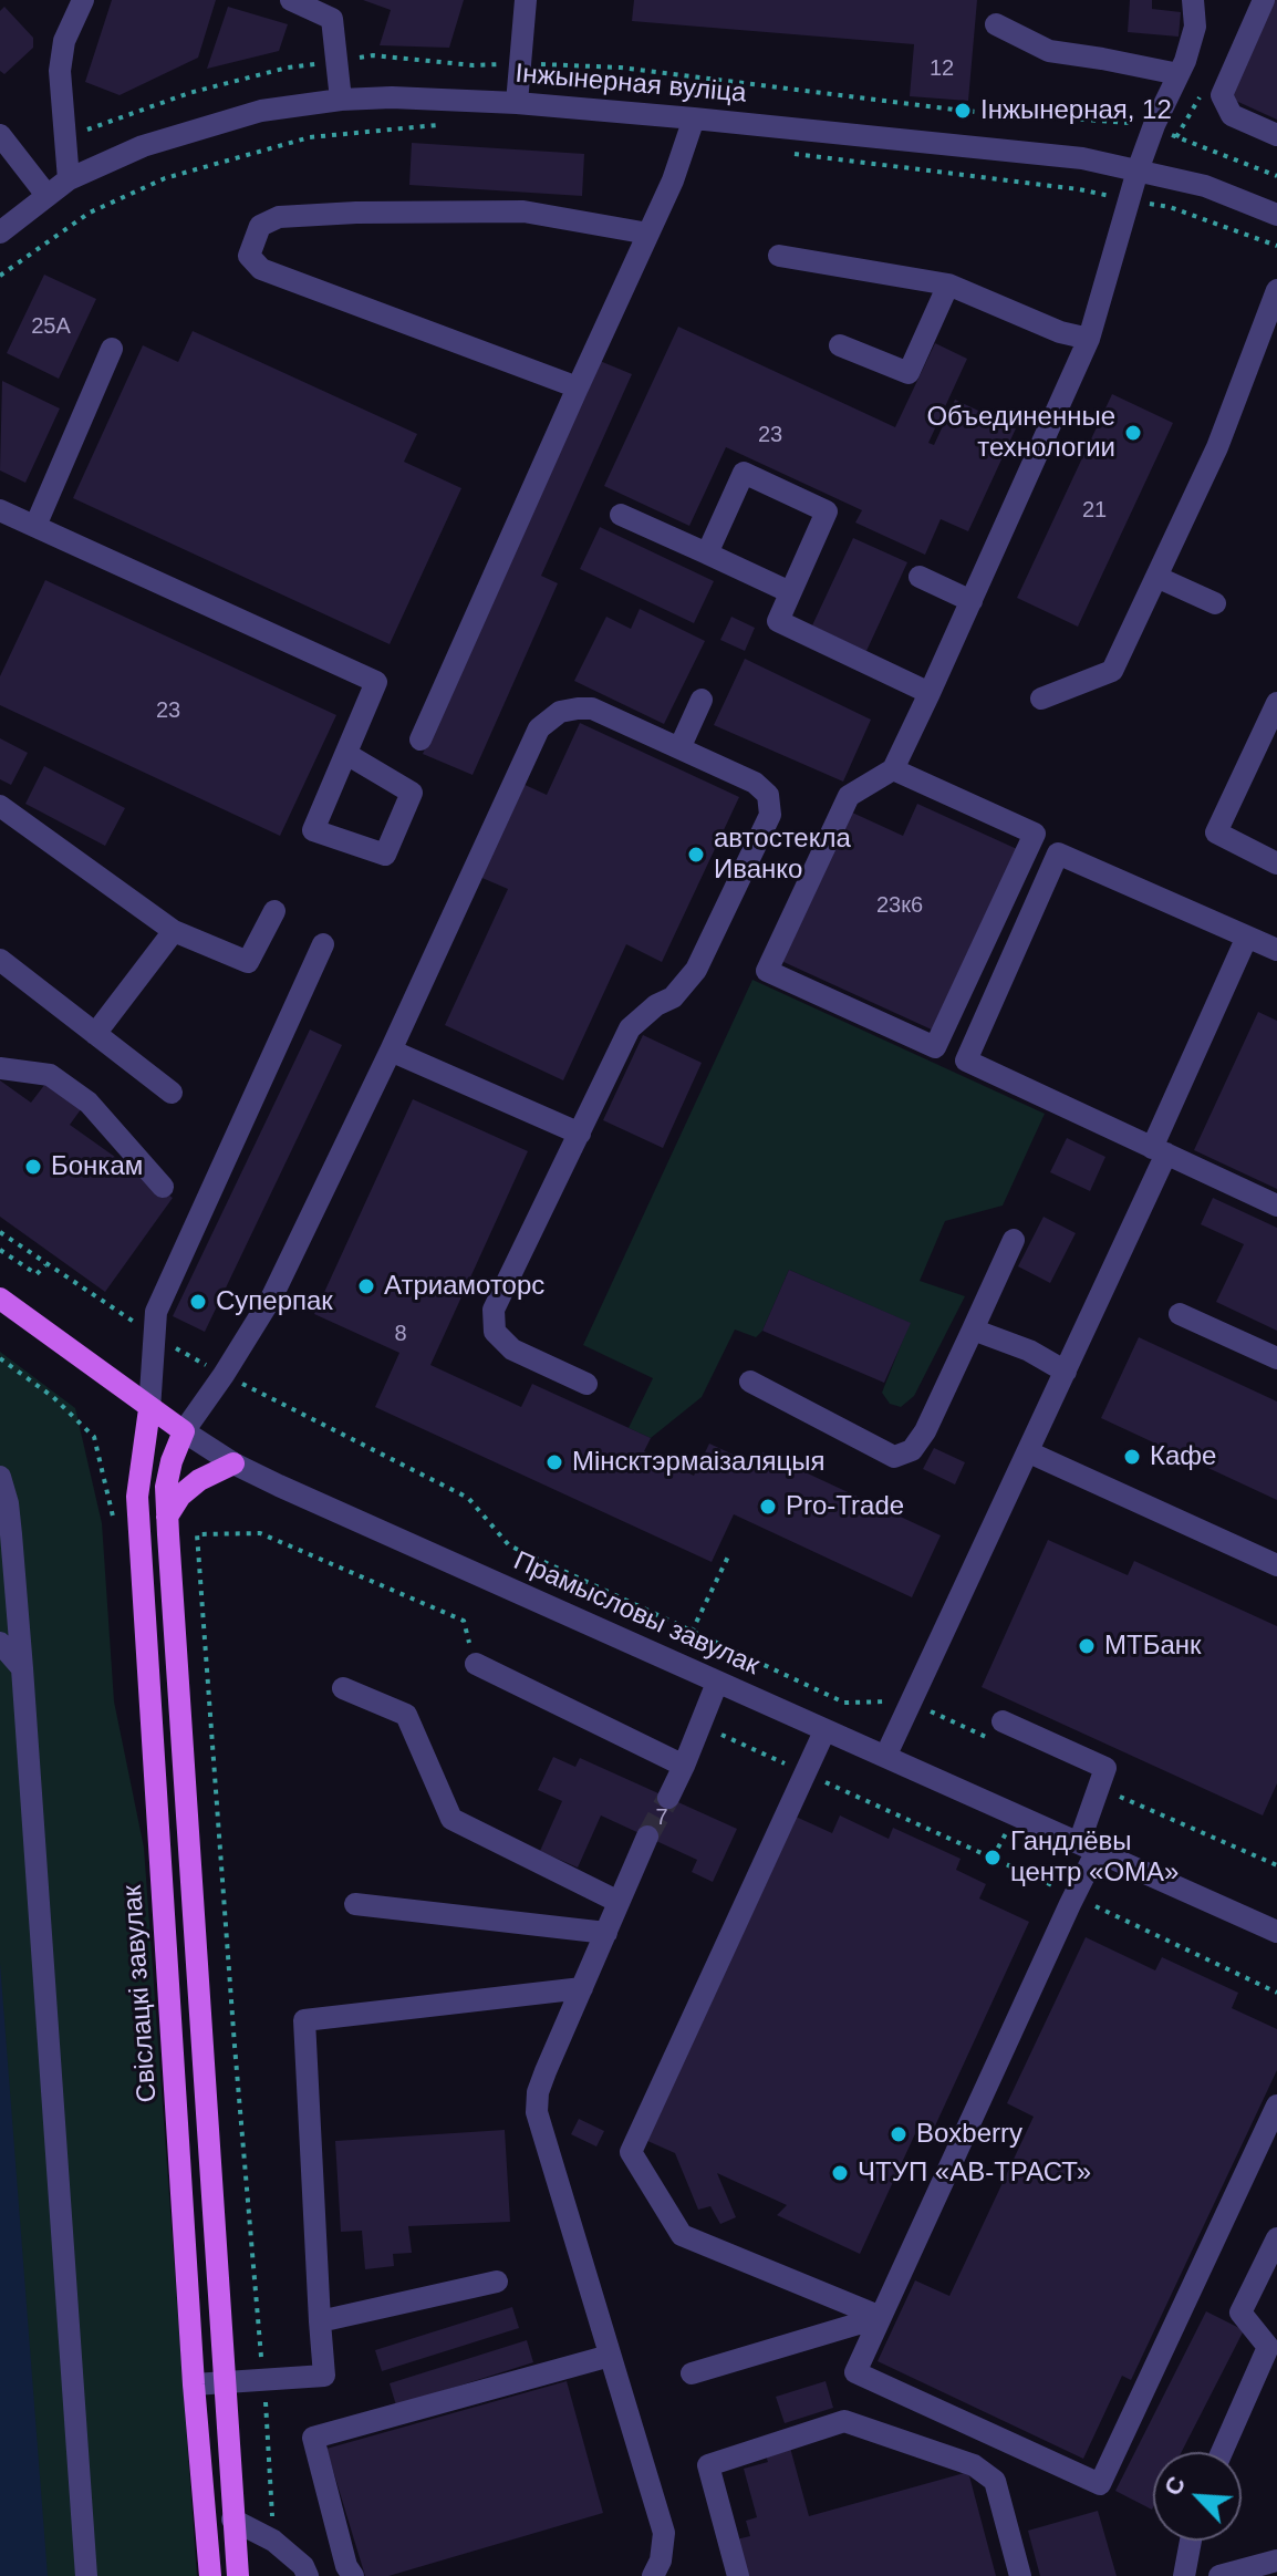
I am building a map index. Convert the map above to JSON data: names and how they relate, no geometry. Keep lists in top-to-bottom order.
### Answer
{
  "streets": {
    "main road": ["Прамысловы завулак", "Свіслацкі завулак"],
    "street": ["Інжынерная вуліца"]
  },
  "crossings": [
    ["Прамысловы завулак", "Свіслацкі завулак"]
  ],
  "places": [
    "Інжынерная, 12",
    "Объединенные технологии",
    "автостекла Иванко",
    "Бонкам",
    "Атриамоторс",
    "Суперпак",
    "Кафе",
    "Мінсктэрмаізаляцыя",
    "Pro-Trade",
    "МТБанк",
    "Гандлёвы центр «ОМА»",
    "Boxberry",
    "ЧТУП «АВ-ТРАСТ»"
  ],
  "house_numbers": [
    "12",
    "25А",
    "23",
    "21",
    "23",
    "23к6",
    "8",
    "7"
  ],
  "north": "top left"
}
